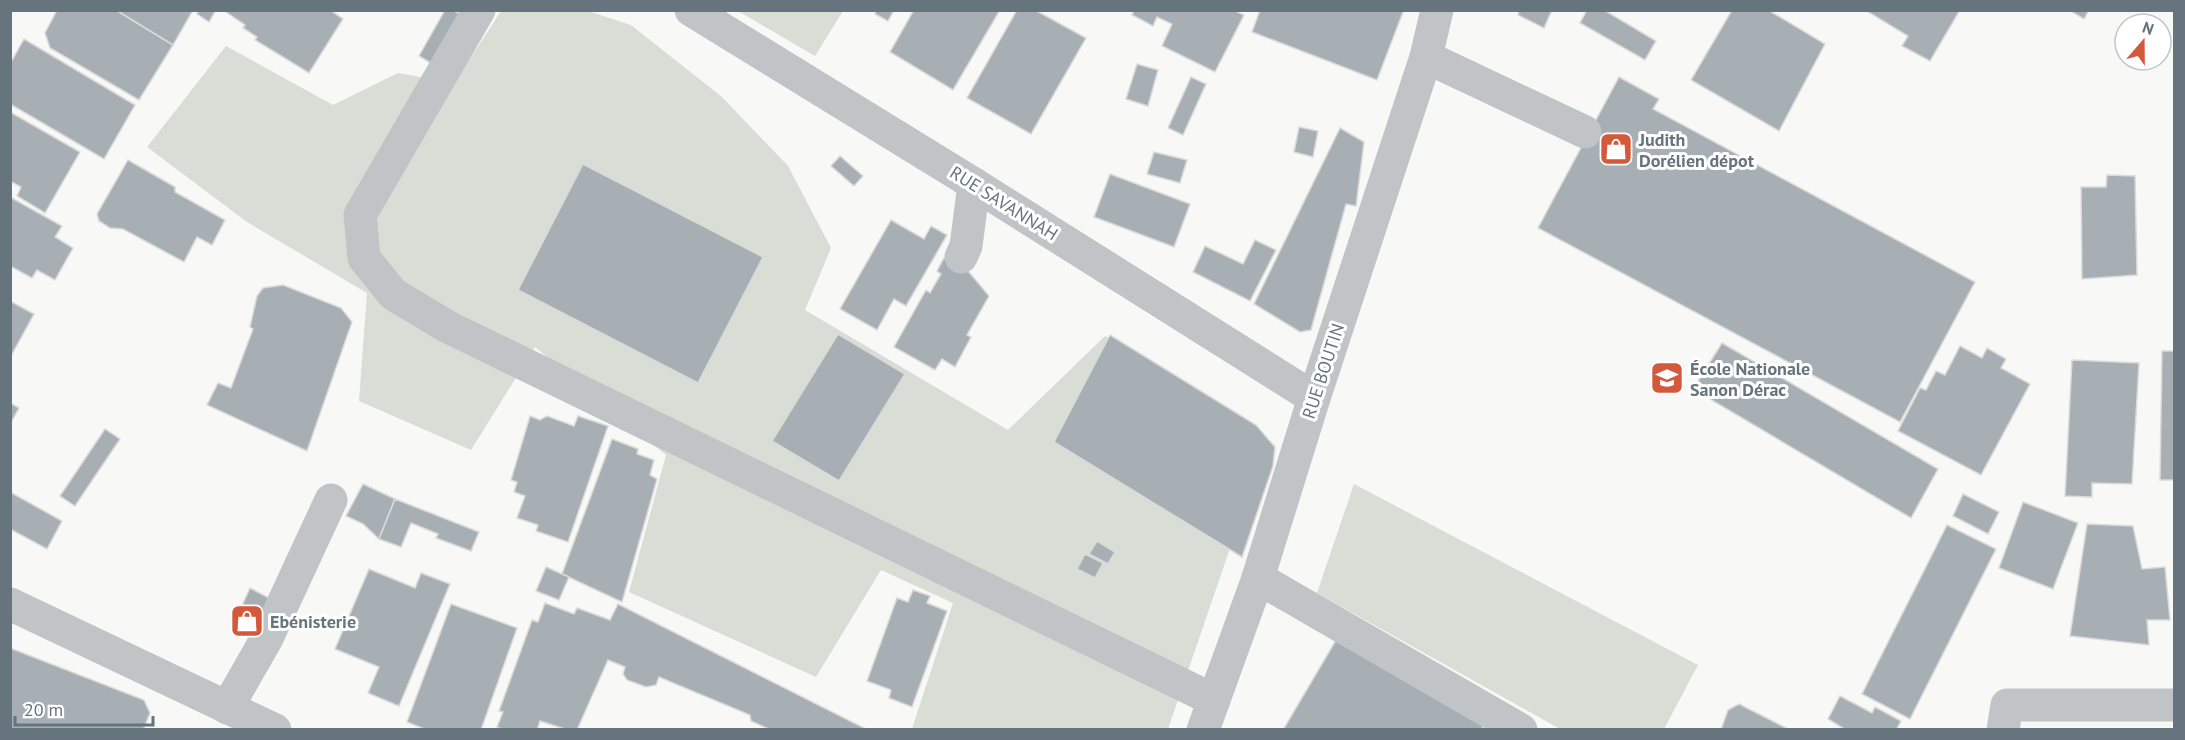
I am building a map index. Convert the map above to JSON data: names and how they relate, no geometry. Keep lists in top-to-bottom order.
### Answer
{
  "streets": {
    "street": ["RUE SAVANNAH", "RUE BOUTIN"]
  },
  "crossings": [
    ["RUE SAVANNAH", "RUE BOUTIN"]
  ],
  "places": {
    "shop": ["Judith Dorélien dépot", "Ebénisterie"],
    "school or university": ["École Nationale Sanon Dérac"]
  },
  "scale_bar": "20 m",
  "north": "top"
}
